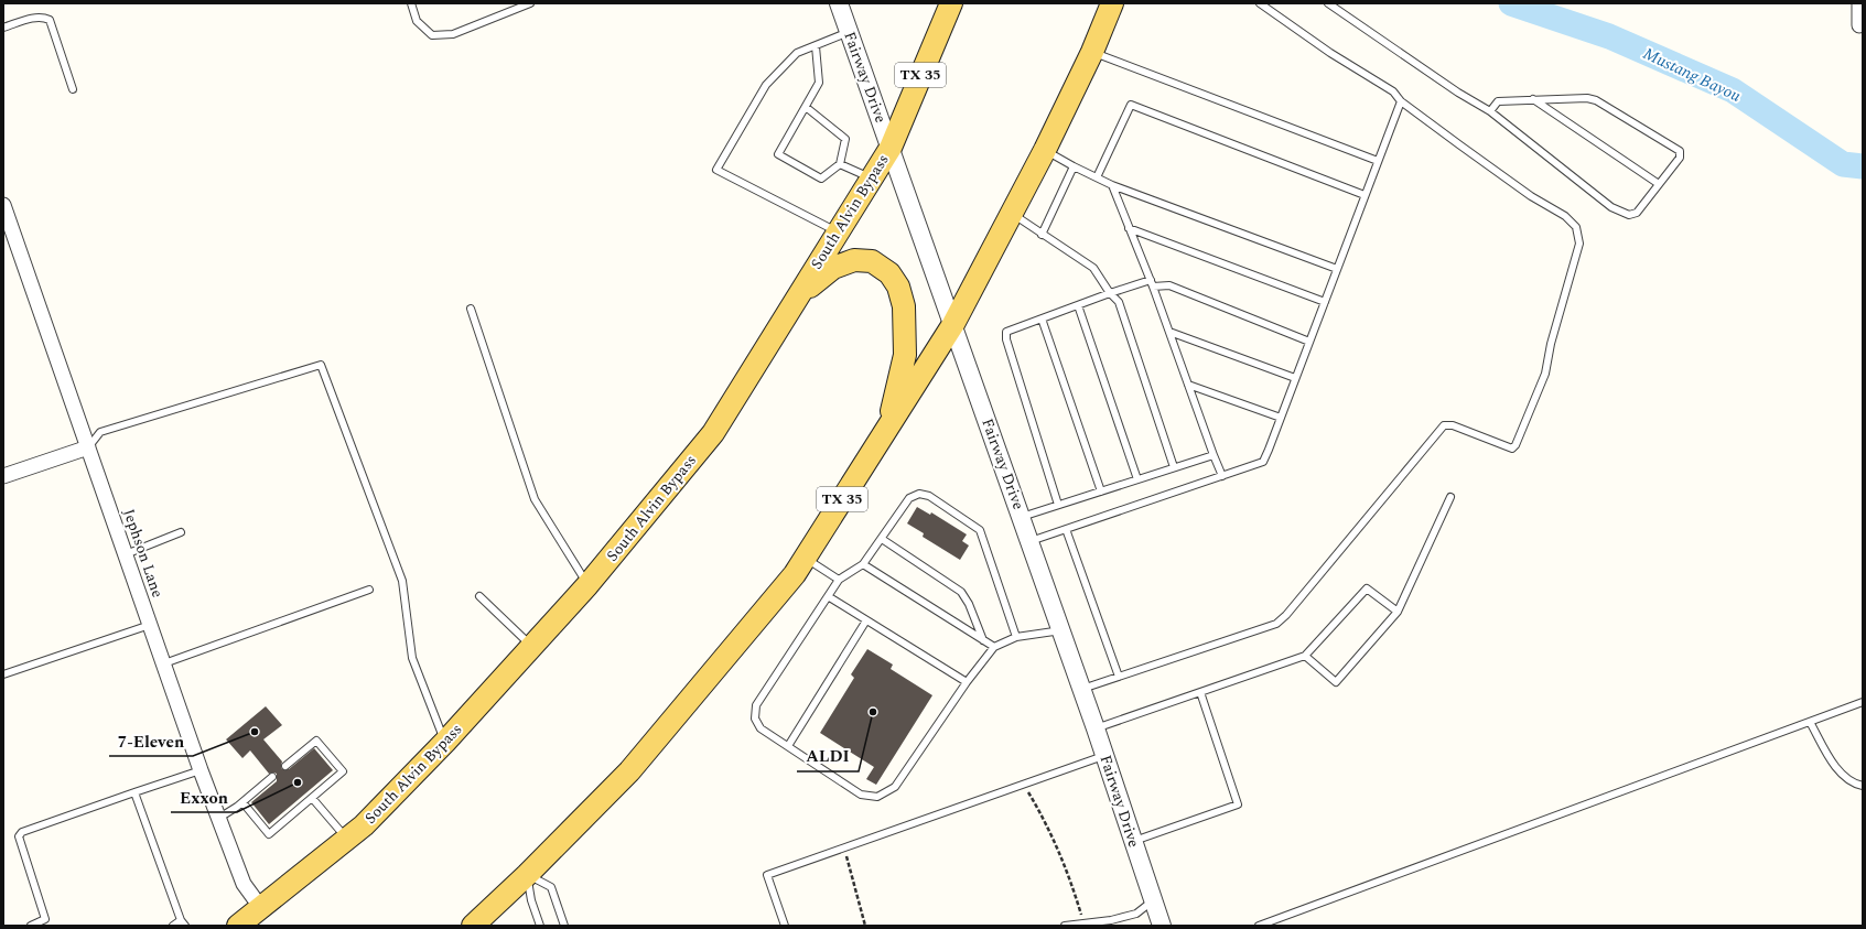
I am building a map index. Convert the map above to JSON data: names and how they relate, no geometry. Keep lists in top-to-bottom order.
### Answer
{
  "streets": {
    "main road": ["TX 35", "South Alvin Bypass"],
    "street": ["Fairway Drive", "Jephson Lane"]
  },
  "crossings": [
    ["TX 35", "Fairway Drive"],
    ["Fairway Drive", "South Alvin Bypass"],
    ["South Alvin Bypass", "Jephson Lane"]
  ],
  "water": ["Mustang Bayou"],
  "places": ["ALDI", "7-Eleven", "Exxon"]
}
